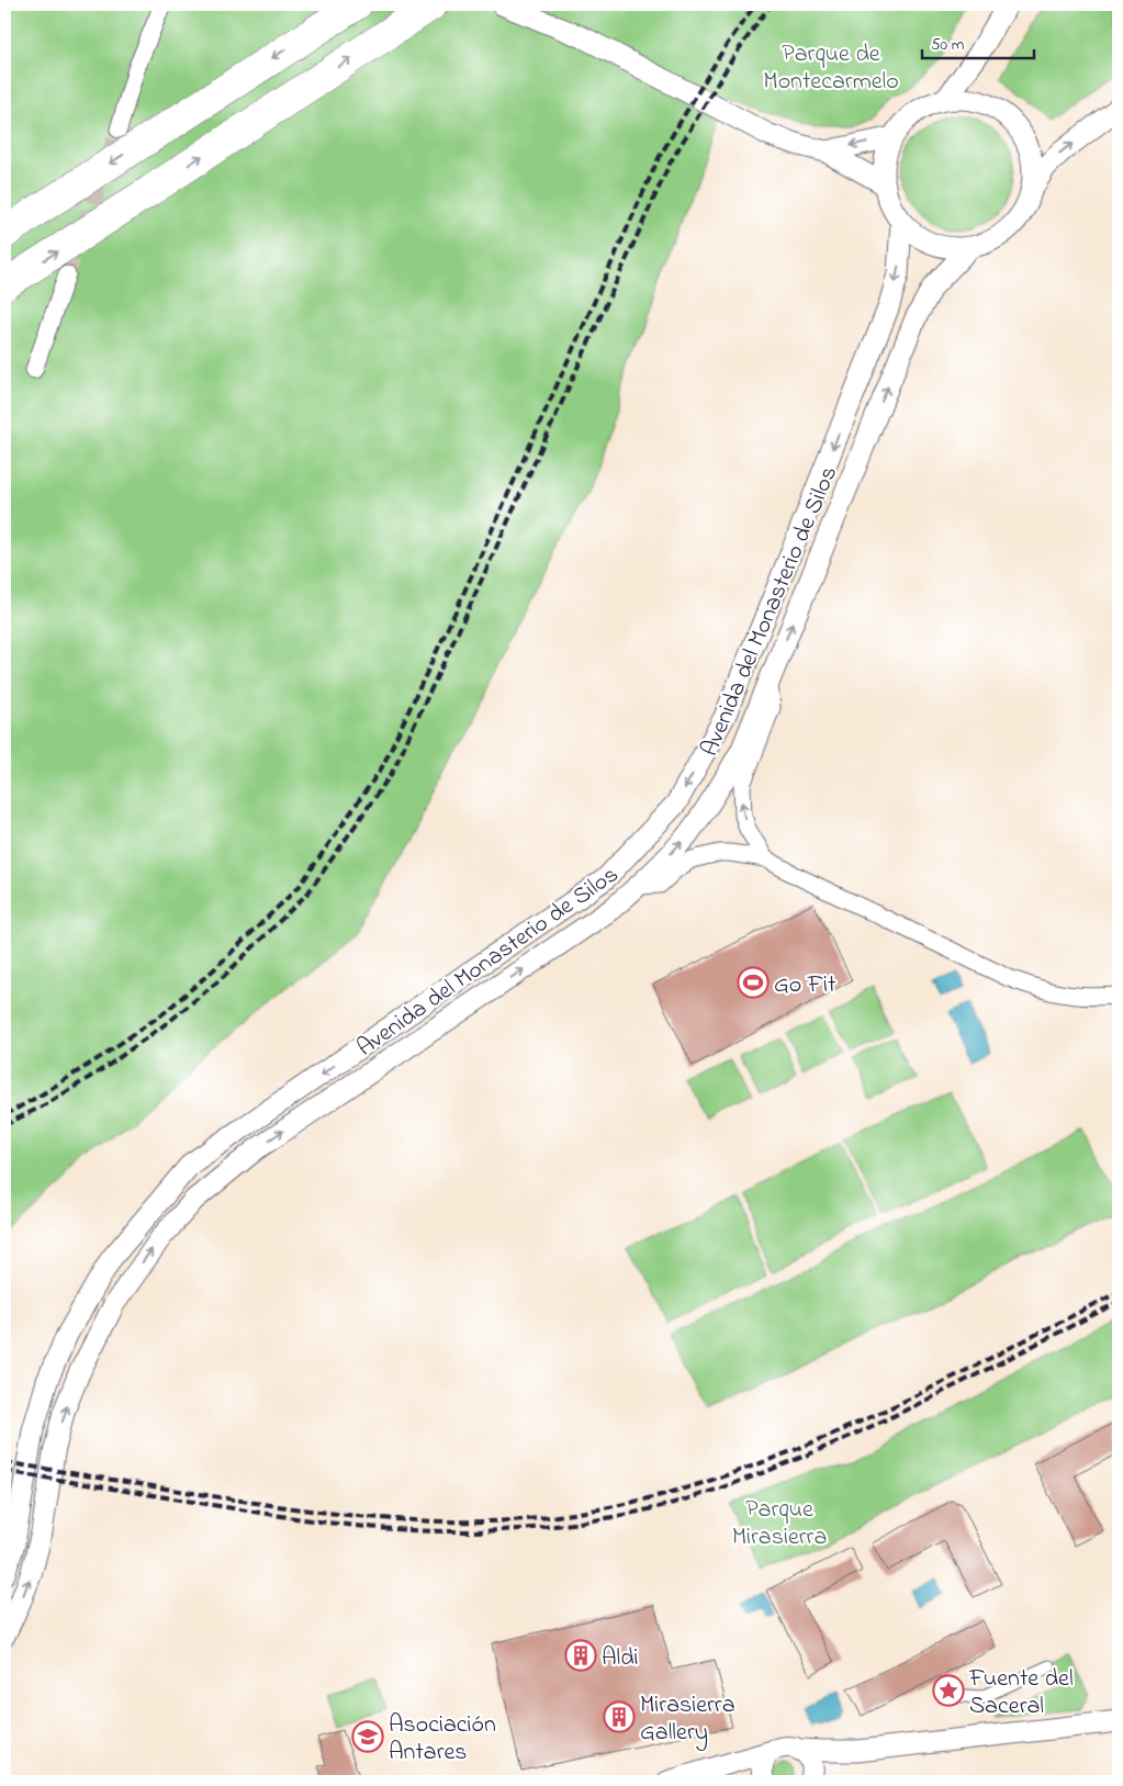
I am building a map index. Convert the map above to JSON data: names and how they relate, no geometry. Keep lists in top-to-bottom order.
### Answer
{
  "streets": {
    "street": ["Avenida del Monasterio de Silos"]
  },
  "parks": ["Parque de Montecarmelo", "Parque Mirasierra"],
  "places": {
    "sports": ["Go Fit"],
    "building": ["Aldi", "Mirasierra Gallery"],
    "place": ["Fuente del Saceral"],
    "school or university": ["Asociación Antares"]
  },
  "scale_bar": "50 m"
}
